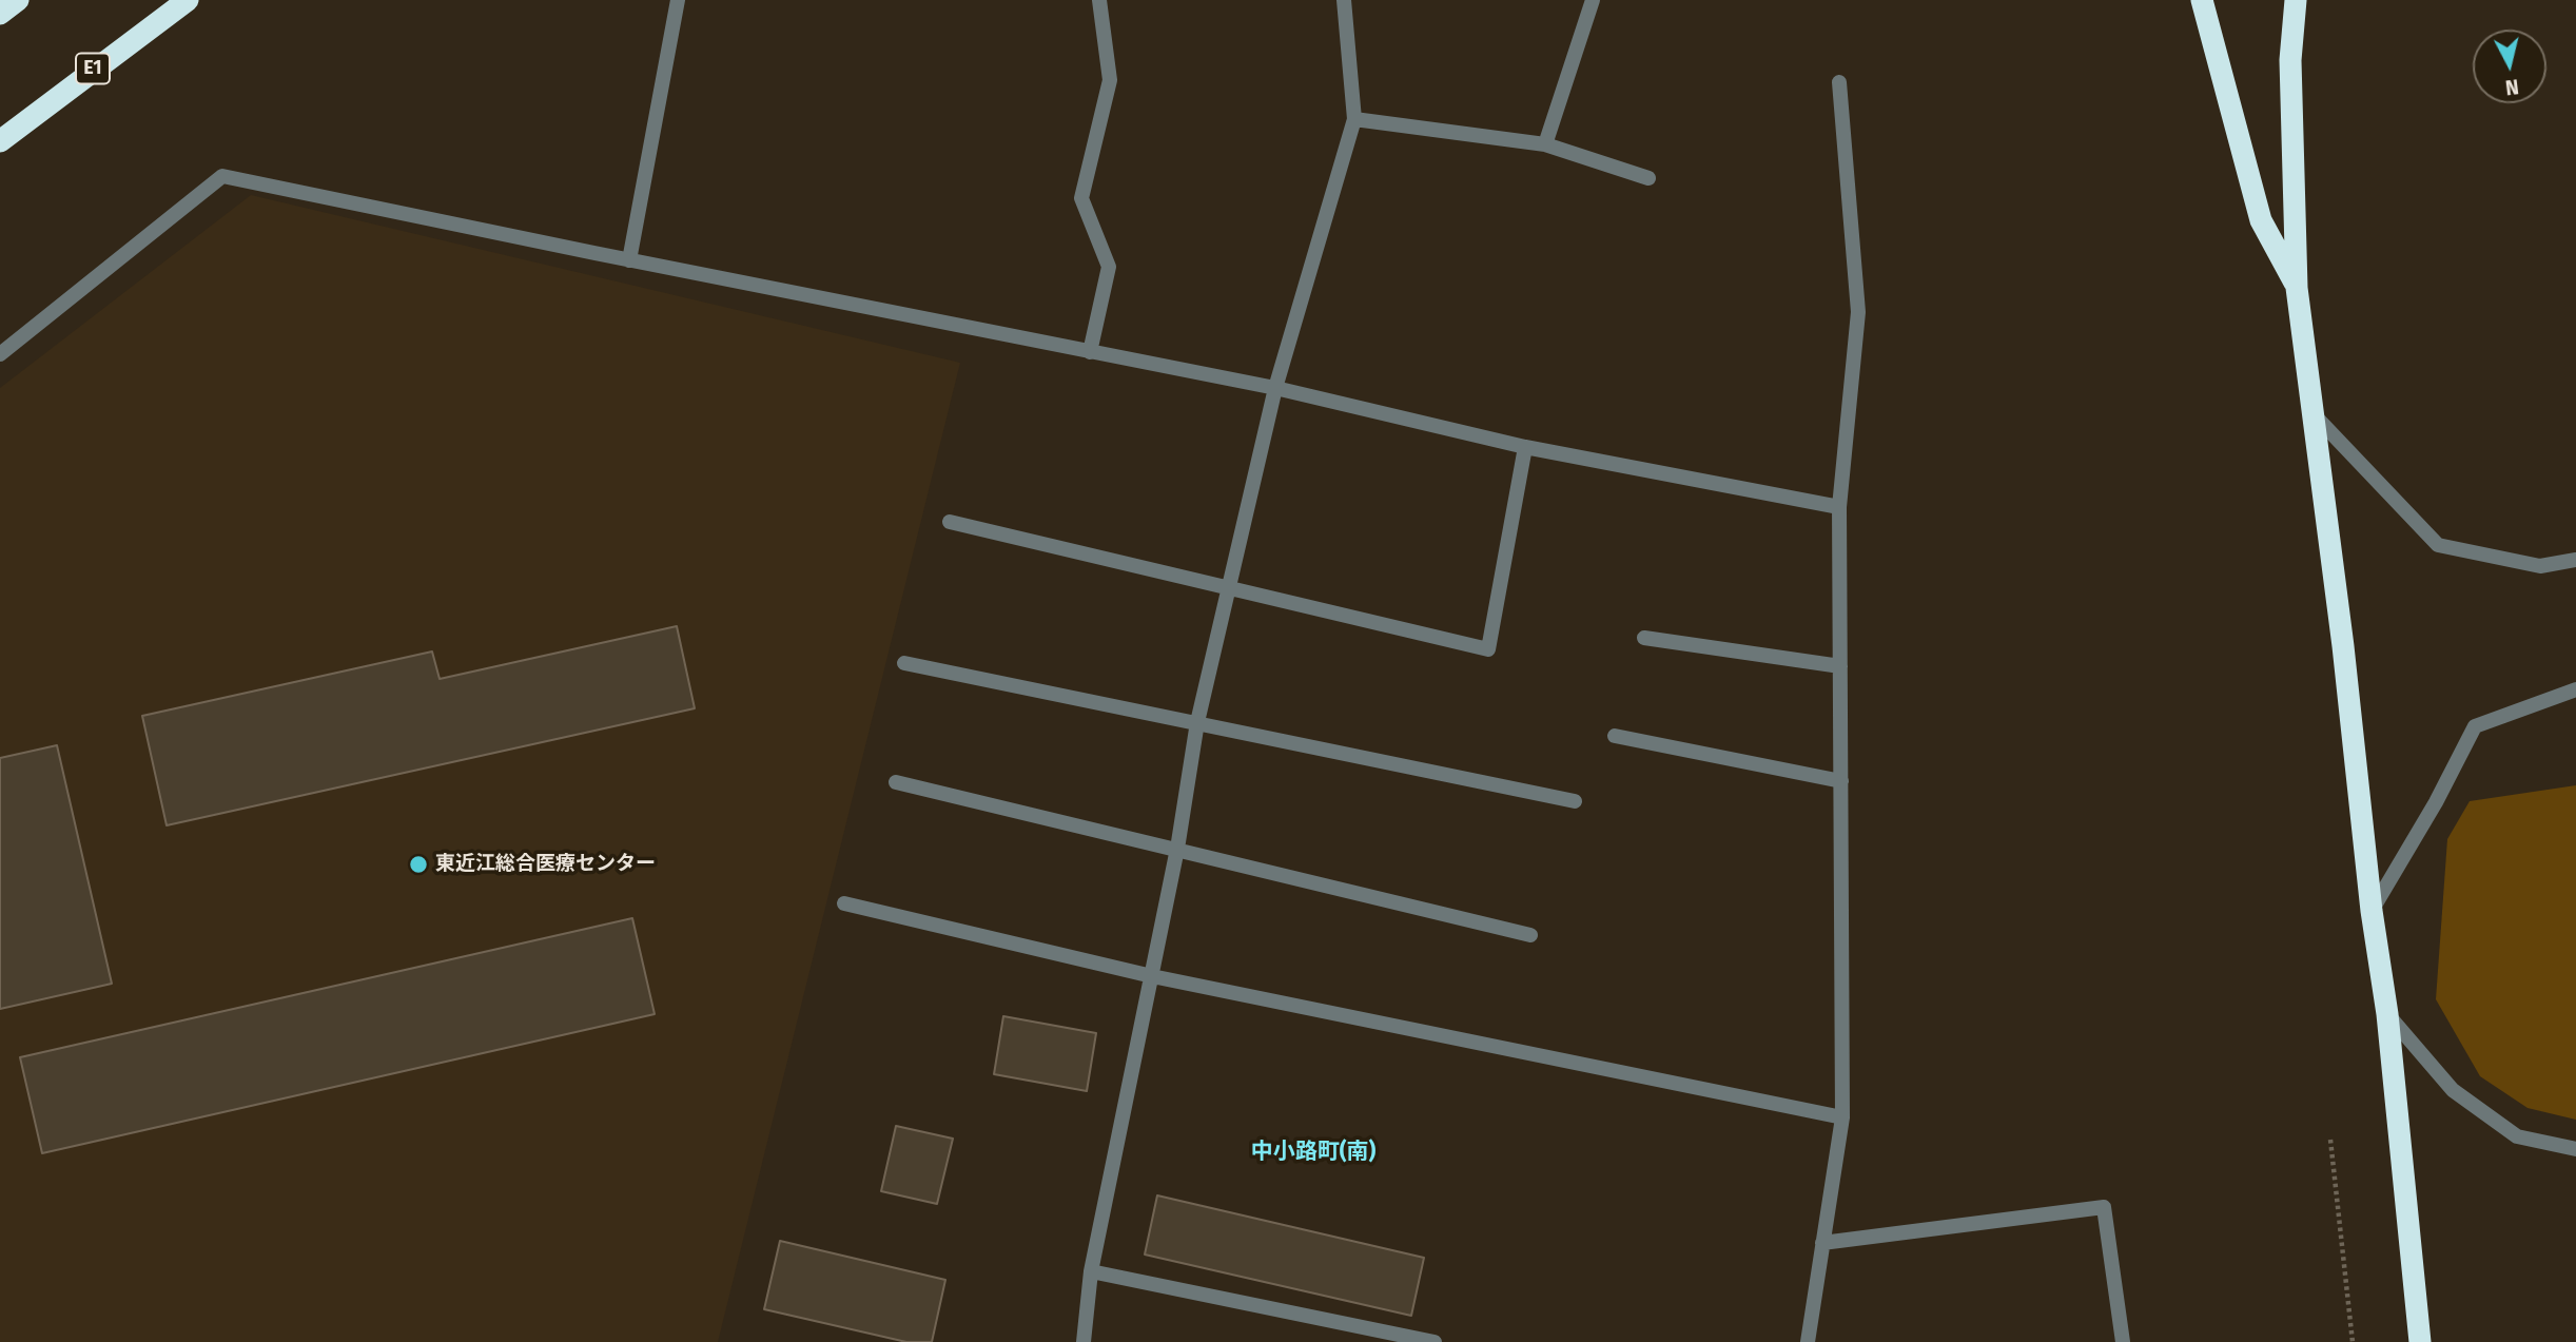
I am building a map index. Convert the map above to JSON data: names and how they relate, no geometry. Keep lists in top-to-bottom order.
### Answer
{
  "streets": {
    "highway": ["E1"]
  },
  "districts": ["中小路町(南)"],
  "places": ["東近江総合医療センター"],
  "north": "bottom"
}
